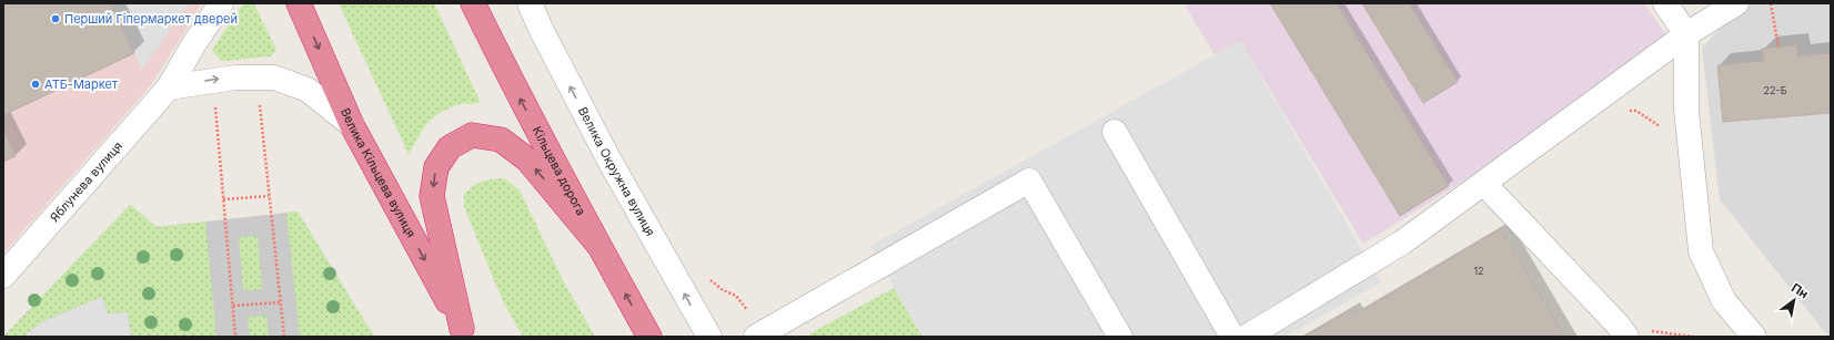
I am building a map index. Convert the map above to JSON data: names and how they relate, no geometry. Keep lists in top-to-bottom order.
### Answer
{
  "streets": {
    "highway": ["Велика Кільцева вулиця", "Кільцева дорога"],
    "street": ["Велика Окружна вулиця", "Яблунева вулиця"]
  },
  "one_way": ["Велика Кільцева вулиця", "Кільцева дорога", "Велика Окружна вулиця"],
  "places": ["Перший Гіпермаркет дверей", "АТБ-Маркет"],
  "house_numbers": ["22-Б", "12"],
  "north": "top right"
}
